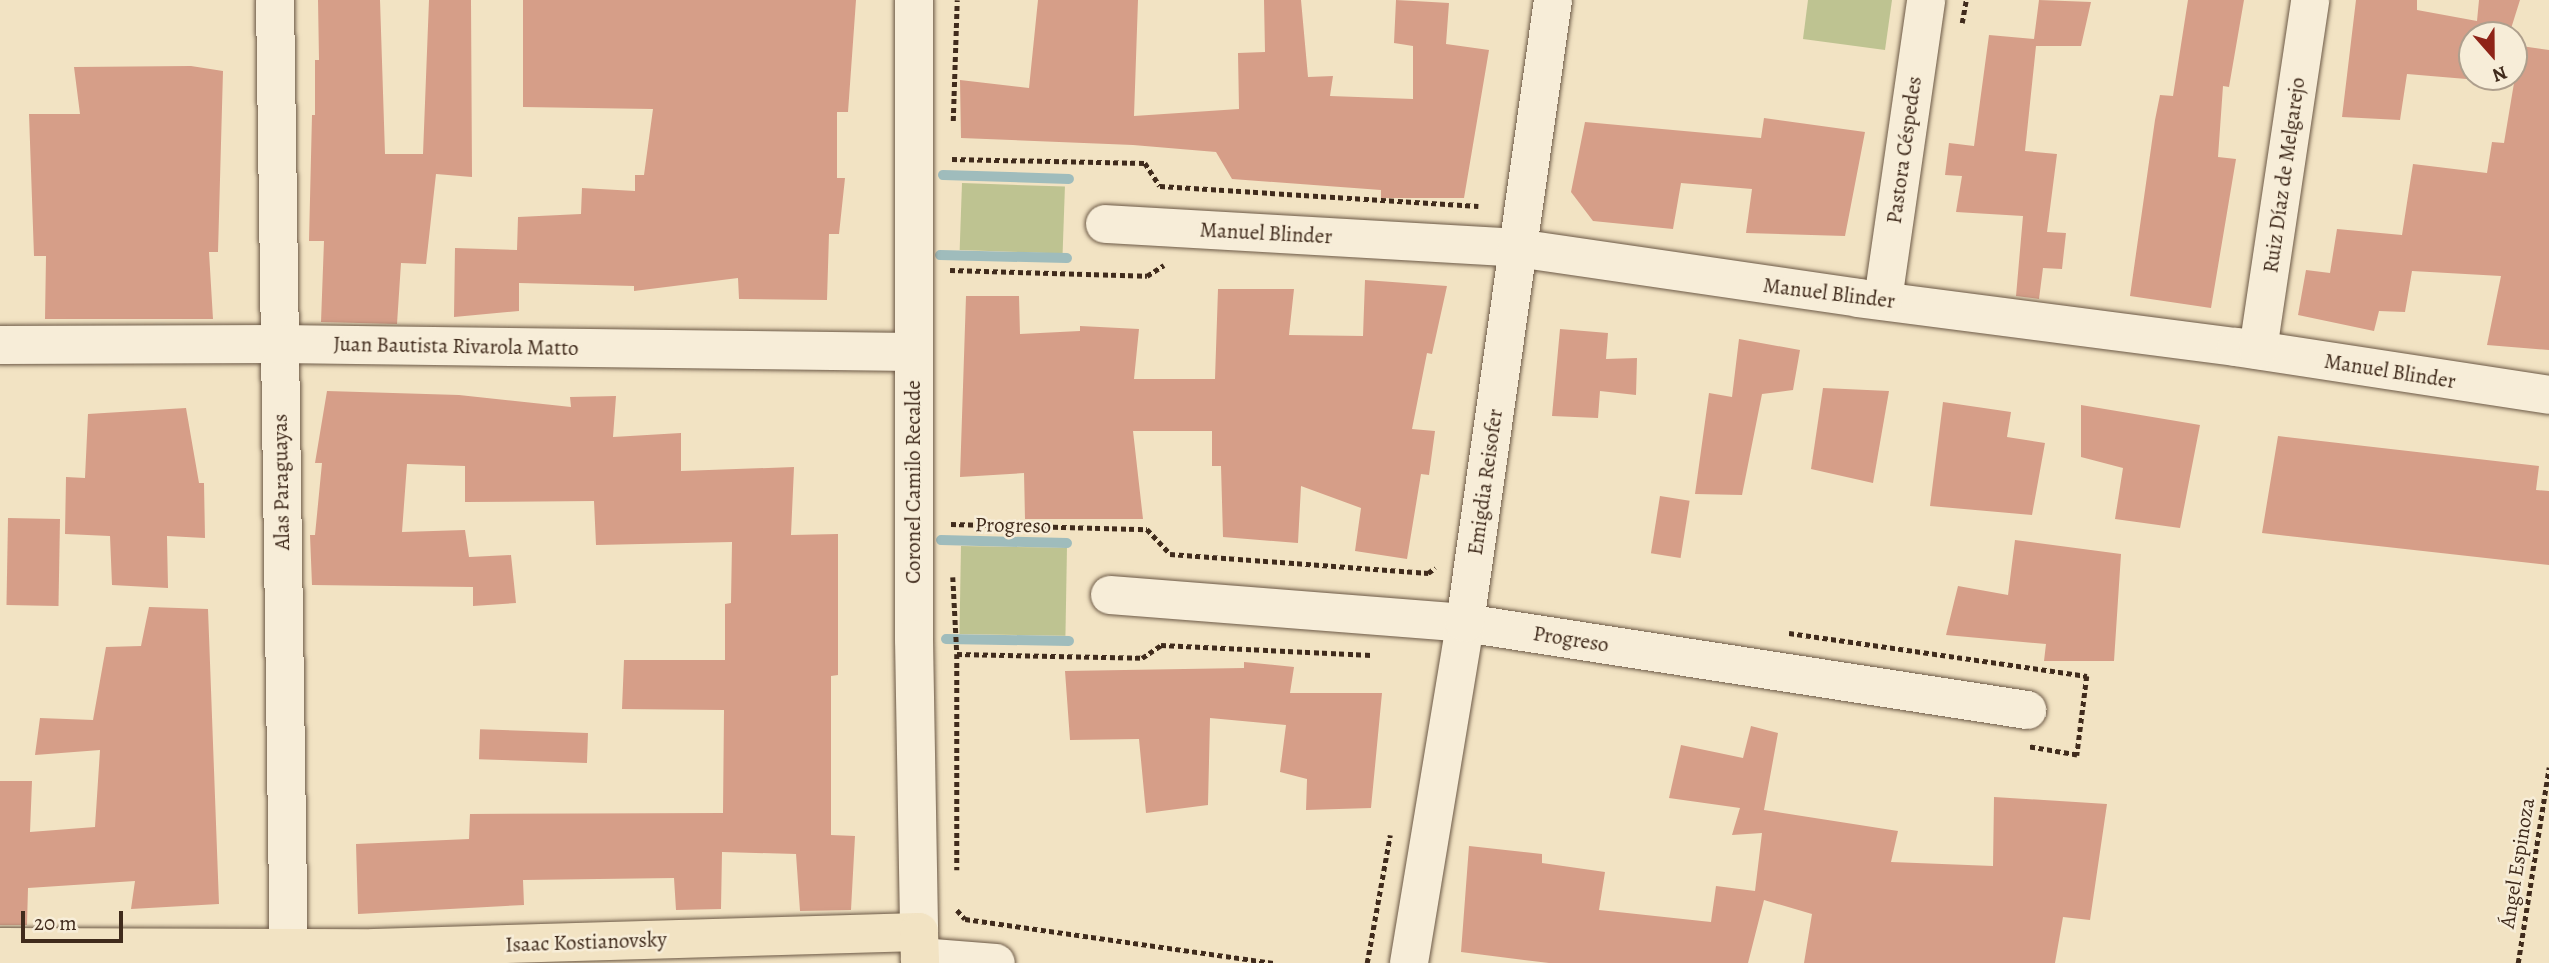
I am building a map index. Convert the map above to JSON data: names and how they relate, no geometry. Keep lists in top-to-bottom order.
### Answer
{
  "streets": {
    "main road": ["Isaac Kostianovsky"],
    "street": [
      "Pastora Céspedes",
      "Ruiz Díaz de Melgarejo",
      "Manuel Blinder",
      "Juan Bautista Rivarola Matto",
      "Alas Paraguayas",
      "Coronel Camilo Recalde",
      "Emigdia Reisofer",
      "Progreso"
    ],
    "path": ["Ángel Espinoza"]
  },
  "crossings": [
    ["Pastora Céspedes", "Manuel Blinder"],
    ["Ruiz Díaz de Melgarejo", "Manuel Blinder"],
    ["Manuel Blinder", "Emigdia Reisofer"],
    ["Juan Bautista Rivarola Matto", "Alas Paraguayas"],
    ["Juan Bautista Rivarola Matto", "Coronel Camilo Recalde"],
    ["Alas Paraguayas", "Isaac Kostianovsky"],
    ["Coronel Camilo Recalde", "Isaac Kostianovsky"],
    ["Emigdia Reisofer", "Progreso"]
  ],
  "scale_bar": "20 m",
  "north": "bottom"
}
